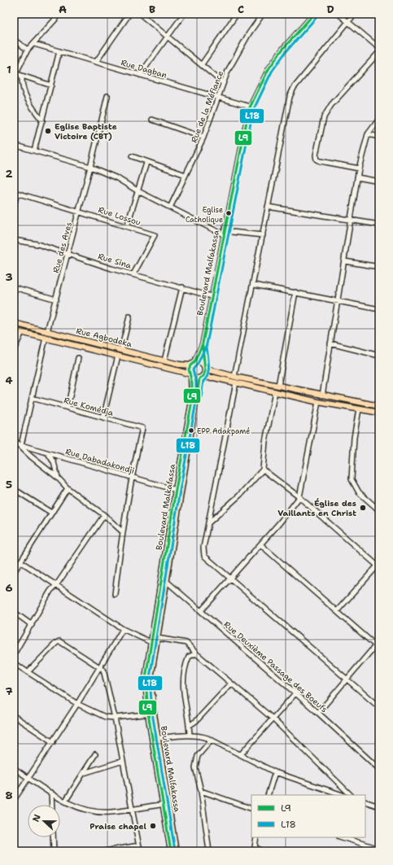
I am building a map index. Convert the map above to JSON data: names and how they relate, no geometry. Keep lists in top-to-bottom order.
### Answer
{
  "streets": {
    "main road": ["Boulevard Malfakassa", "Rue Agbodeka", "Boulevard Malkafassa"],
    "street": [
      "Rue Dagban",
      "Rue de la Méfiance",
      "Rue Lossou",
      "Rue des Aves",
      "Rue Sina",
      "Rue Komédja",
      "Rue Dabadakondji",
      "Rue Deuxième Passage des Boeufs"
    ]
  },
  "crossings": [
    ["Rue Dagban", "Rue de la Méfiance"],
    ["Rue Dagban", "Boulevard Malfakassa"],
    ["Rue Lossou", "Rue des Aves"],
    ["Rue Lossou", "Rue Sina"],
    ["Rue des Aves", "Rue Sina"],
    ["Rue des Aves", "Rue Agbodeka"],
    ["Rue Sina", "Boulevard Malfakassa"],
    ["Boulevard Malfakassa", "Boulevard Malkafassa"],
    ["Boulevard Malfakassa", "Rue Deuxième Passage des Boeufs"],
    ["Rue Komédja", "Rue Dabadakondji"],
    ["Rue Dabadakondji", "Boulevard Malkafassa"],
    ["Boulevard Malkafassa", "Rue Deuxième Passage des Boeufs"]
  ],
  "places": [
    "Eglise Baptiste Victoire (CBT)",
    "Eglise Catholique",
    "EPP Adakpamé",
    "Église des Vaillants en Christ",
    "Praise chapel"
  ],
  "lines": ["transit line L9", "transit line L18"],
  "legend": ["L9", "L18"],
  "north": "left",
  "grid": {
    "columns": [
      "A",
      "B",
      "C",
      "D"
    ],
    "rows": [
      "1",
      "2",
      "3",
      "4",
      "5",
      "6",
      "7",
      "8"
    ]
  }
}
